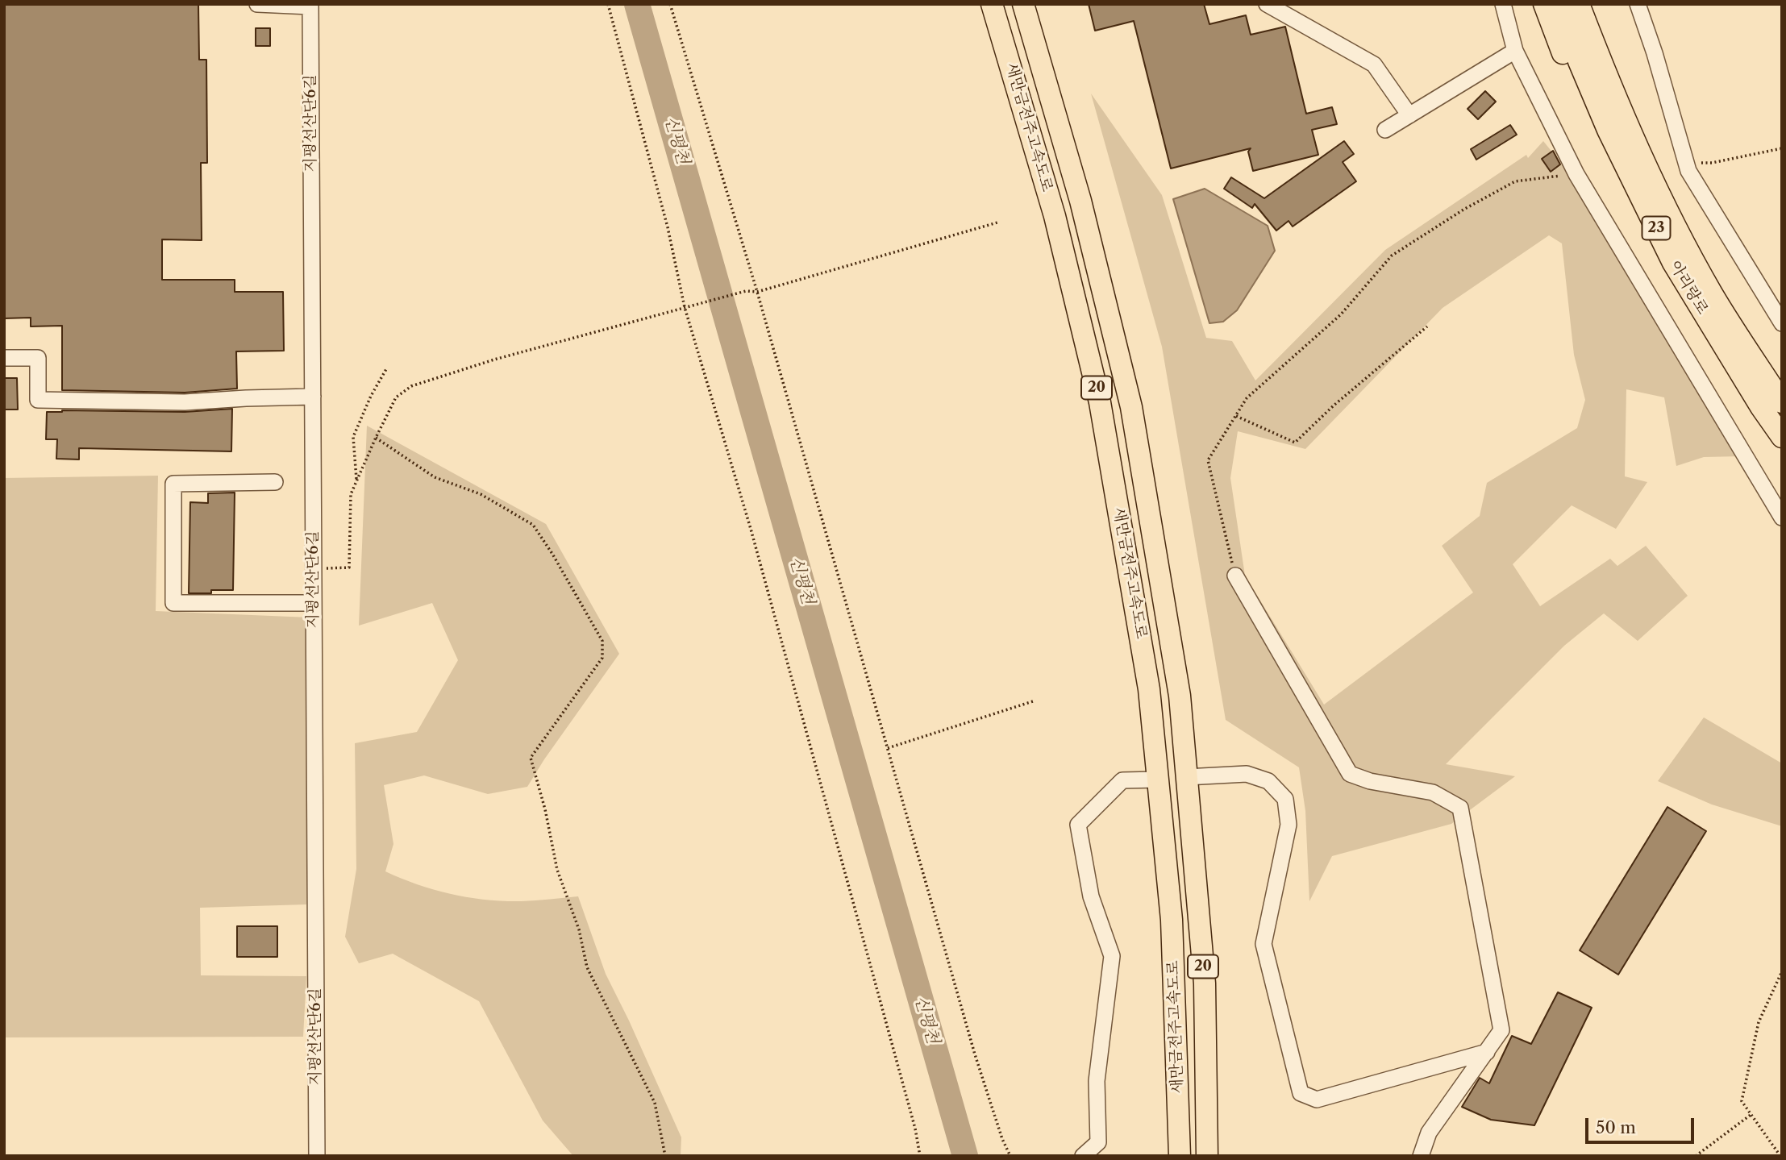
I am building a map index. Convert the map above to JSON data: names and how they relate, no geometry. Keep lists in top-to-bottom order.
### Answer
{
  "streets": {
    "highway": [
      "새만금전주고속도로",
      "23",
      "아리랑로",
      "20"
    ],
    "street": ["지평선산단6길"]
  },
  "water": ["신평천"],
  "scale_bar": "50 m"
}
